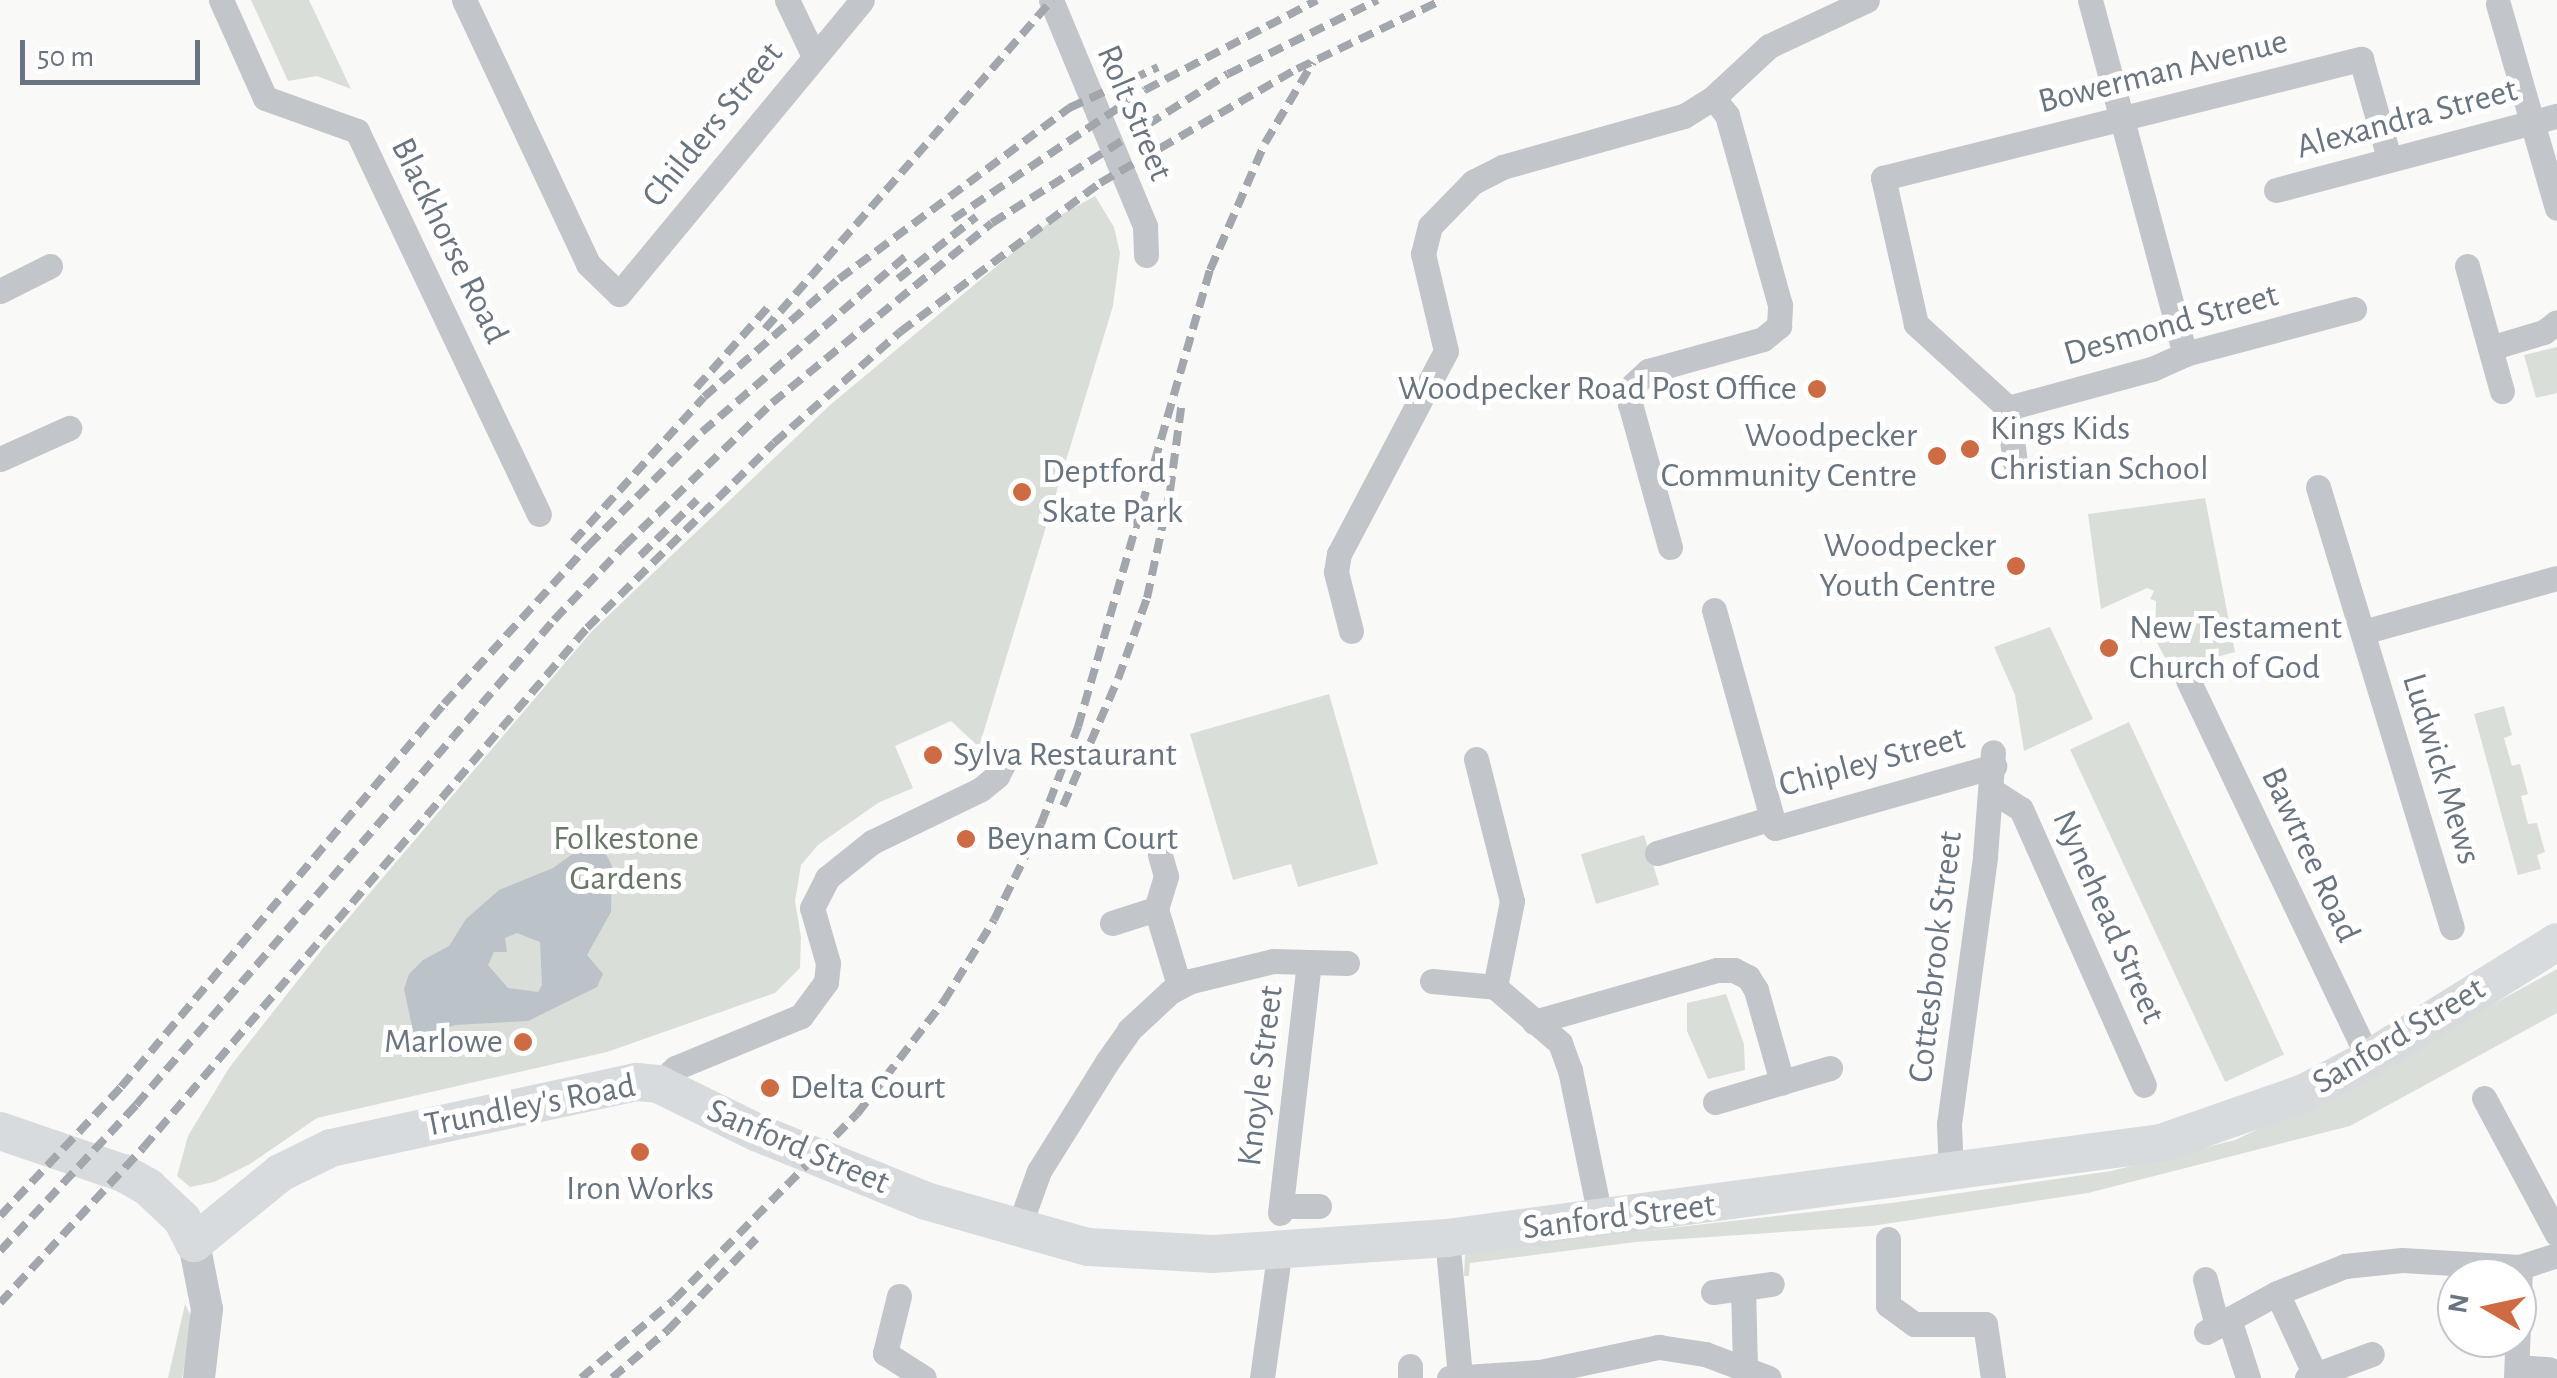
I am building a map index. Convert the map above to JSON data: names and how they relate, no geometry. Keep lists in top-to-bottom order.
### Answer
{
  "streets": {
    "main road": ["Sanford Street", "Trundley's Road"],
    "street": [
      "Bowerman Avenue",
      "Rolt Street",
      "Alexandra Street",
      "Childers Street",
      "Blackhorse Road",
      "Desmond Street",
      "Chipley Street",
      "Ludwick Mews",
      "Bawtree Road",
      "Nynehead Street",
      "Cottesbrook Street",
      "Knoyle Street"
    ]
  },
  "crossings": [
    ["Bowerman Avenue", "Alexandra Street"],
    ["Bowerman Avenue", "Desmond Street"],
    ["Chipley Street", "Nynehead Street"],
    ["Chipley Street", "Cottesbrook Street"],
    ["Bawtree Road", "Sanford Street"],
    ["Nynehead Street", "Cottesbrook Street"],
    ["Cottesbrook Street", "Sanford Street"],
    ["Sanford Street", "Knoyle Street"],
    ["Sanford Street", "Trundley's Road"]
  ],
  "parks": ["Folkestone Gardens"],
  "places": [
    "Woodpecker Road Post Office",
    "Kings Kids Christian School",
    "Woodpecker Community Centre",
    "Deptford Skate Park",
    "Woodpecker Youth Centre",
    "New Testament Church of God",
    "Sylva Restaurant",
    "Beynam Court",
    "Marlowe",
    "Delta Court",
    "Iron Works"
  ],
  "scale_bar": "50 m",
  "north": "left"
}
